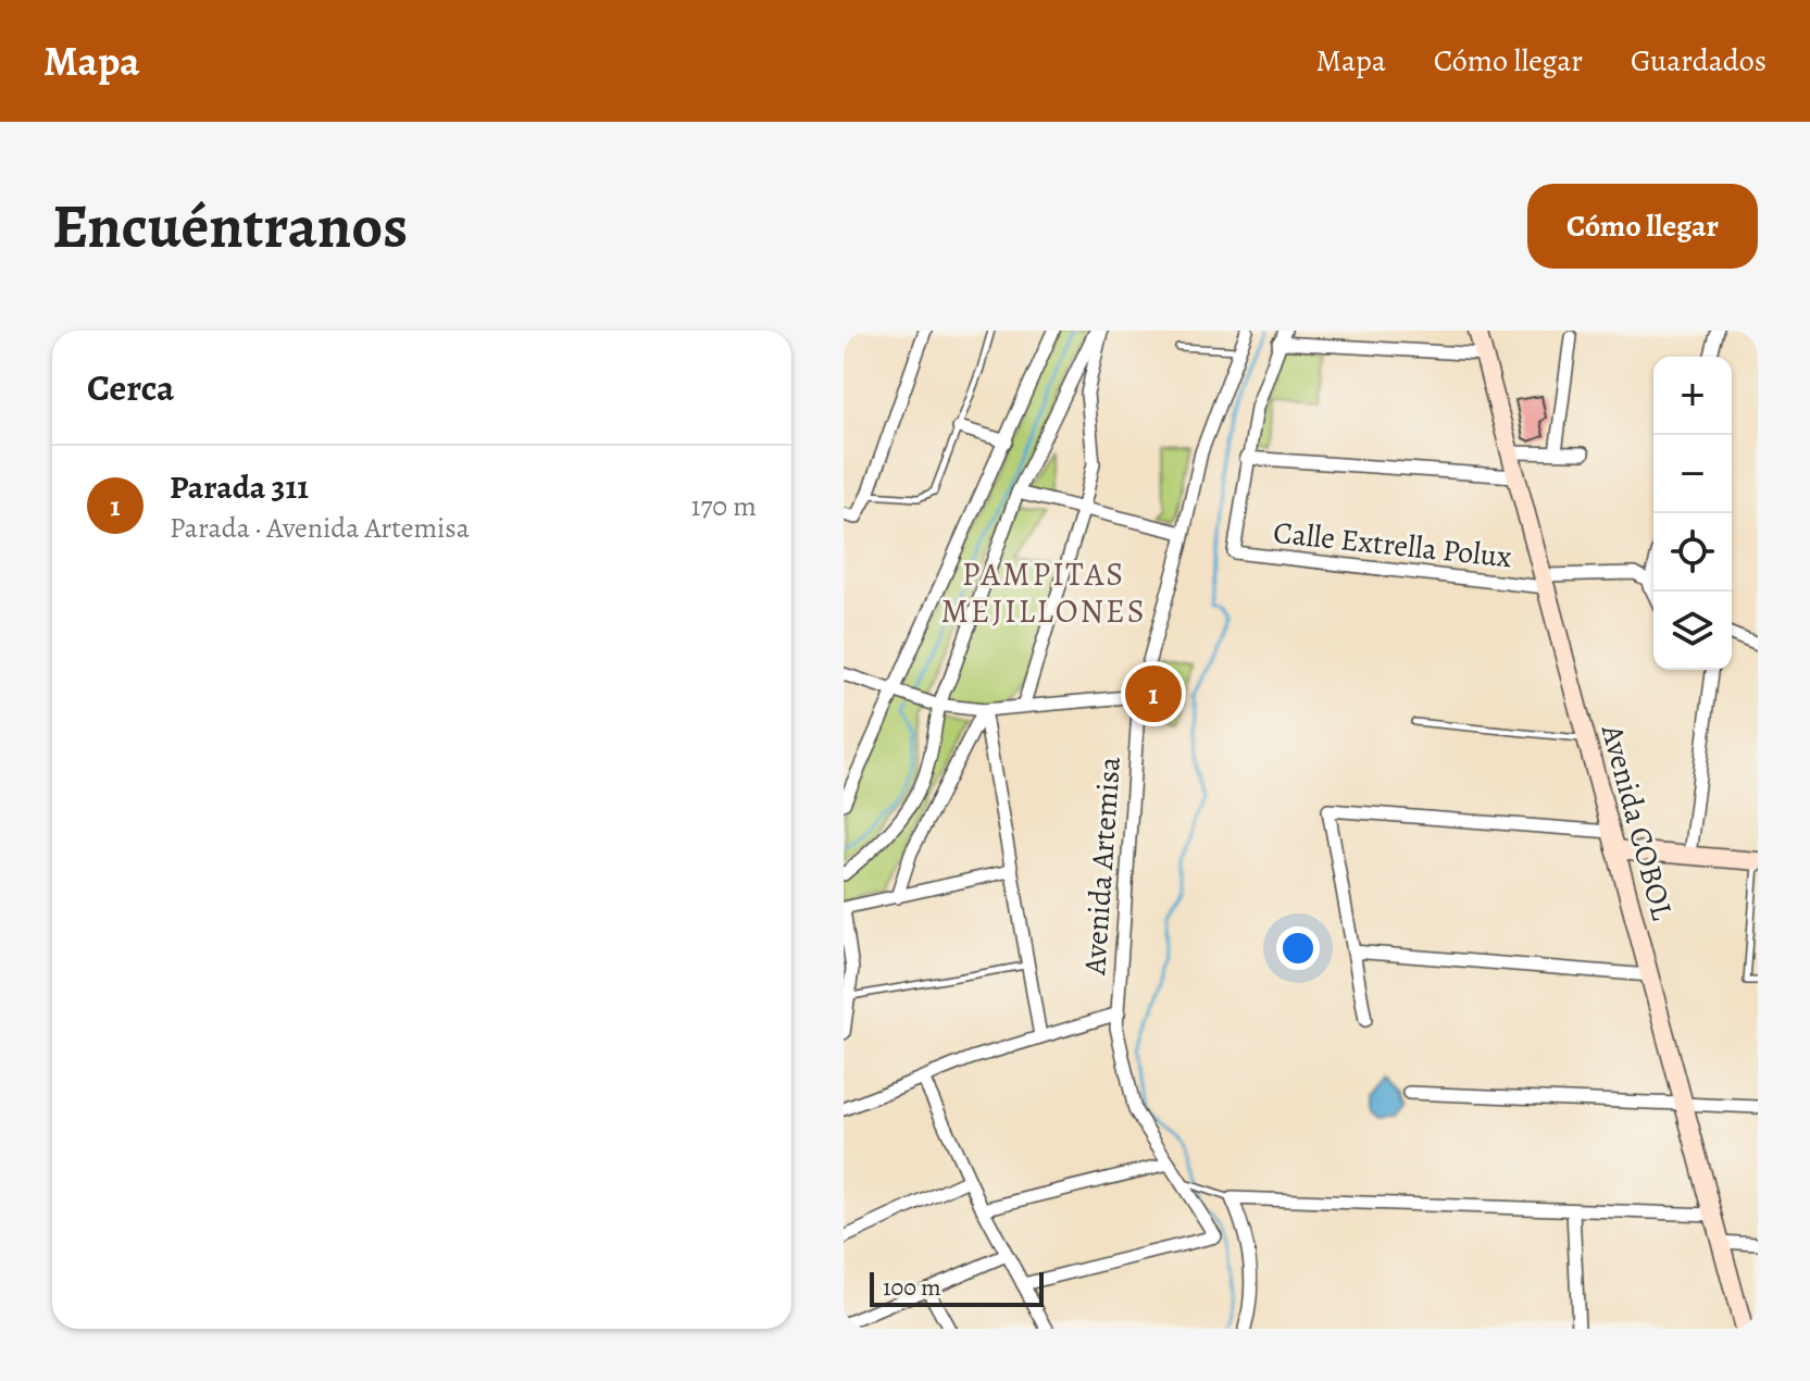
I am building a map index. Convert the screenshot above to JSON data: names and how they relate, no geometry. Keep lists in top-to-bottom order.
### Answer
{
  "streets": {
    "main road": ["Avenida COBOL"],
    "street": ["Calle Extrella Polux", "Avenida Artemisa"]
  },
  "crossings": [
    ["Calle Extrella Polux", "Avenida COBOL"]
  ],
  "districts": ["PAMPITAS MEJILLONES"],
  "scale_bar": "100 m",
  "page": {
    "header": "Mapa",
    "nav": ["Mapa", "Cómo llegar", "Guardados"],
    "buttons": "Cómo llegar",
    "title": "Encuéntranos",
    "heading": "Cerca",
    "map_buttons": ["+", "−"],
    "list": [
      {
        "mark": "1",
        "name": "Parada 311",
        "note": "Parada · Avenida Artemisa",
        "value": "170 m"
      }
    ],
    "pins": "1",
    "scale": "100 m"
  }
}
